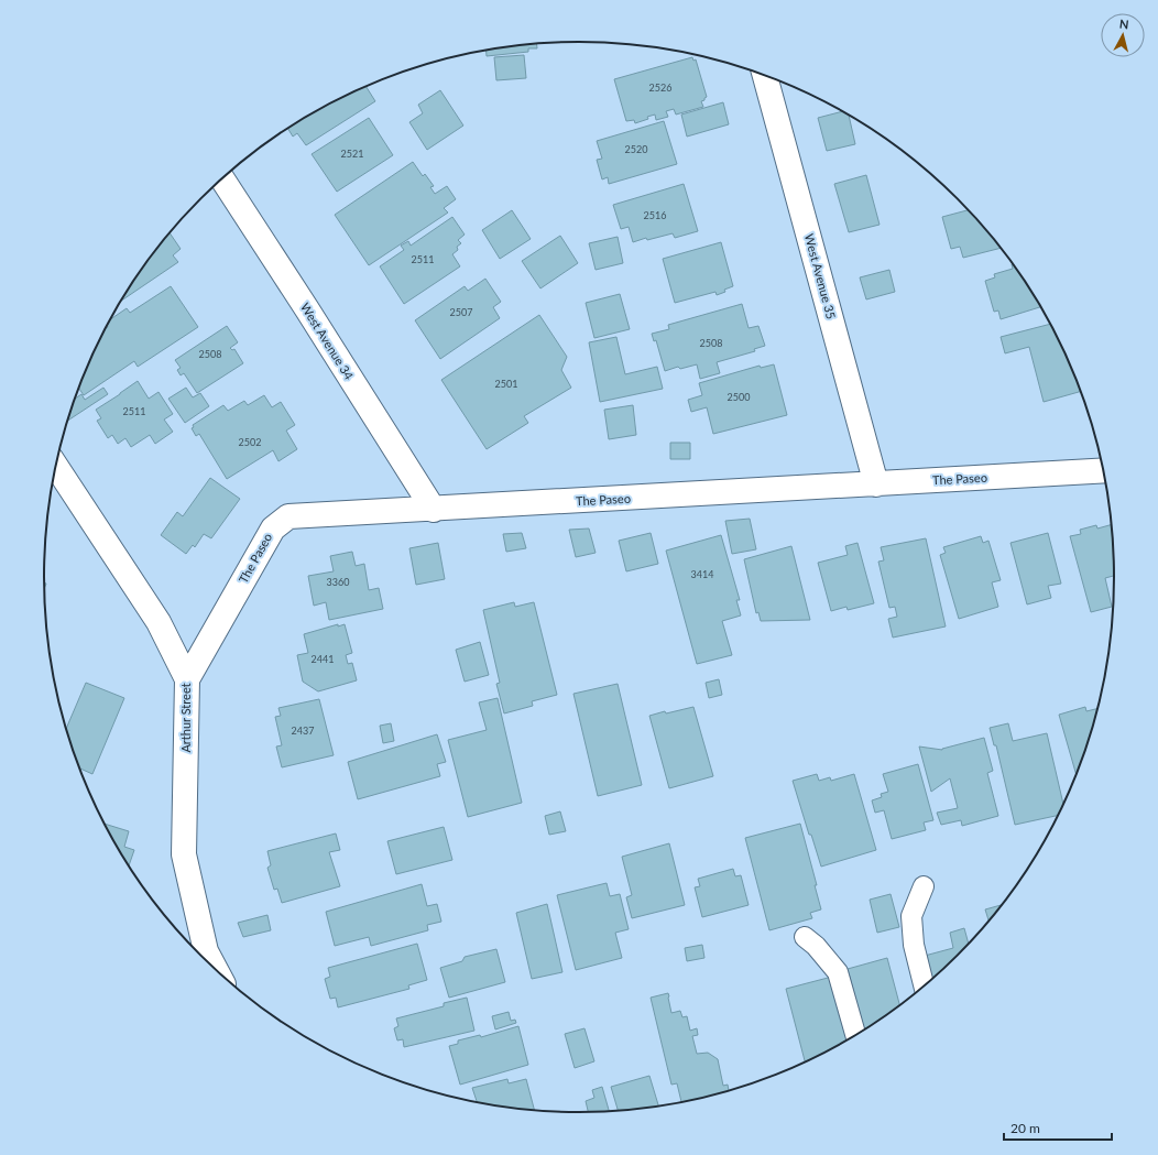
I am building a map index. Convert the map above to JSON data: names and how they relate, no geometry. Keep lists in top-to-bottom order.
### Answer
{
  "streets": {
    "street": [
      "West Avenue 35",
      "West Avenue 34",
      "The Paseo",
      "Arthur Street"
    ]
  },
  "crossings": [
    ["West Avenue 35", "The Paseo"],
    ["West Avenue 34", "The Paseo"],
    ["The Paseo", "Arthur Street"]
  ],
  "house_numbers": [
    "2526",
    "2520",
    "2521",
    "2516",
    "2511",
    "2507",
    "2508",
    "2508",
    "2501",
    "2500",
    "2511",
    "2502",
    "3414",
    "3360",
    "2441",
    "2437"
  ],
  "scale_bar": "20 m",
  "north": "top"
}
